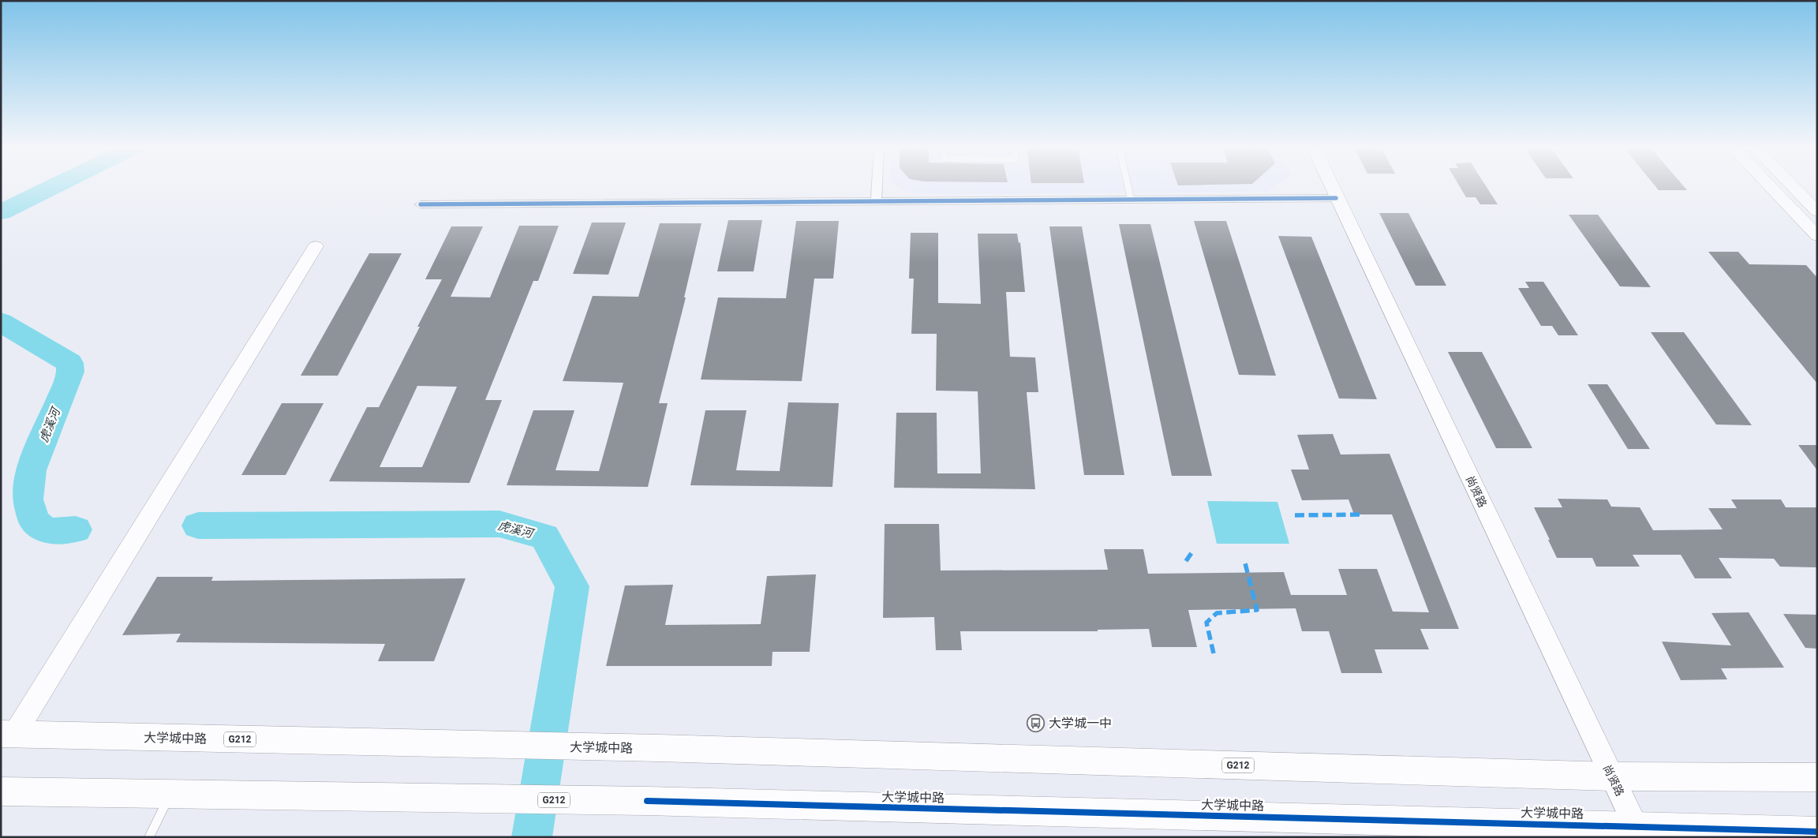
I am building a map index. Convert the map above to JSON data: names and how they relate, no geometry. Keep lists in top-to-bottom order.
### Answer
{
  "streets": {
    "highway": ["大学城中路", "G212"],
    "street": ["尚贤路"]
  },
  "crossings": [
    ["尚贤路", "大学城中路"]
  ],
  "water": ["虎溪河"],
  "places": {
    "bus stop": ["大学城一中"]
  }
}
